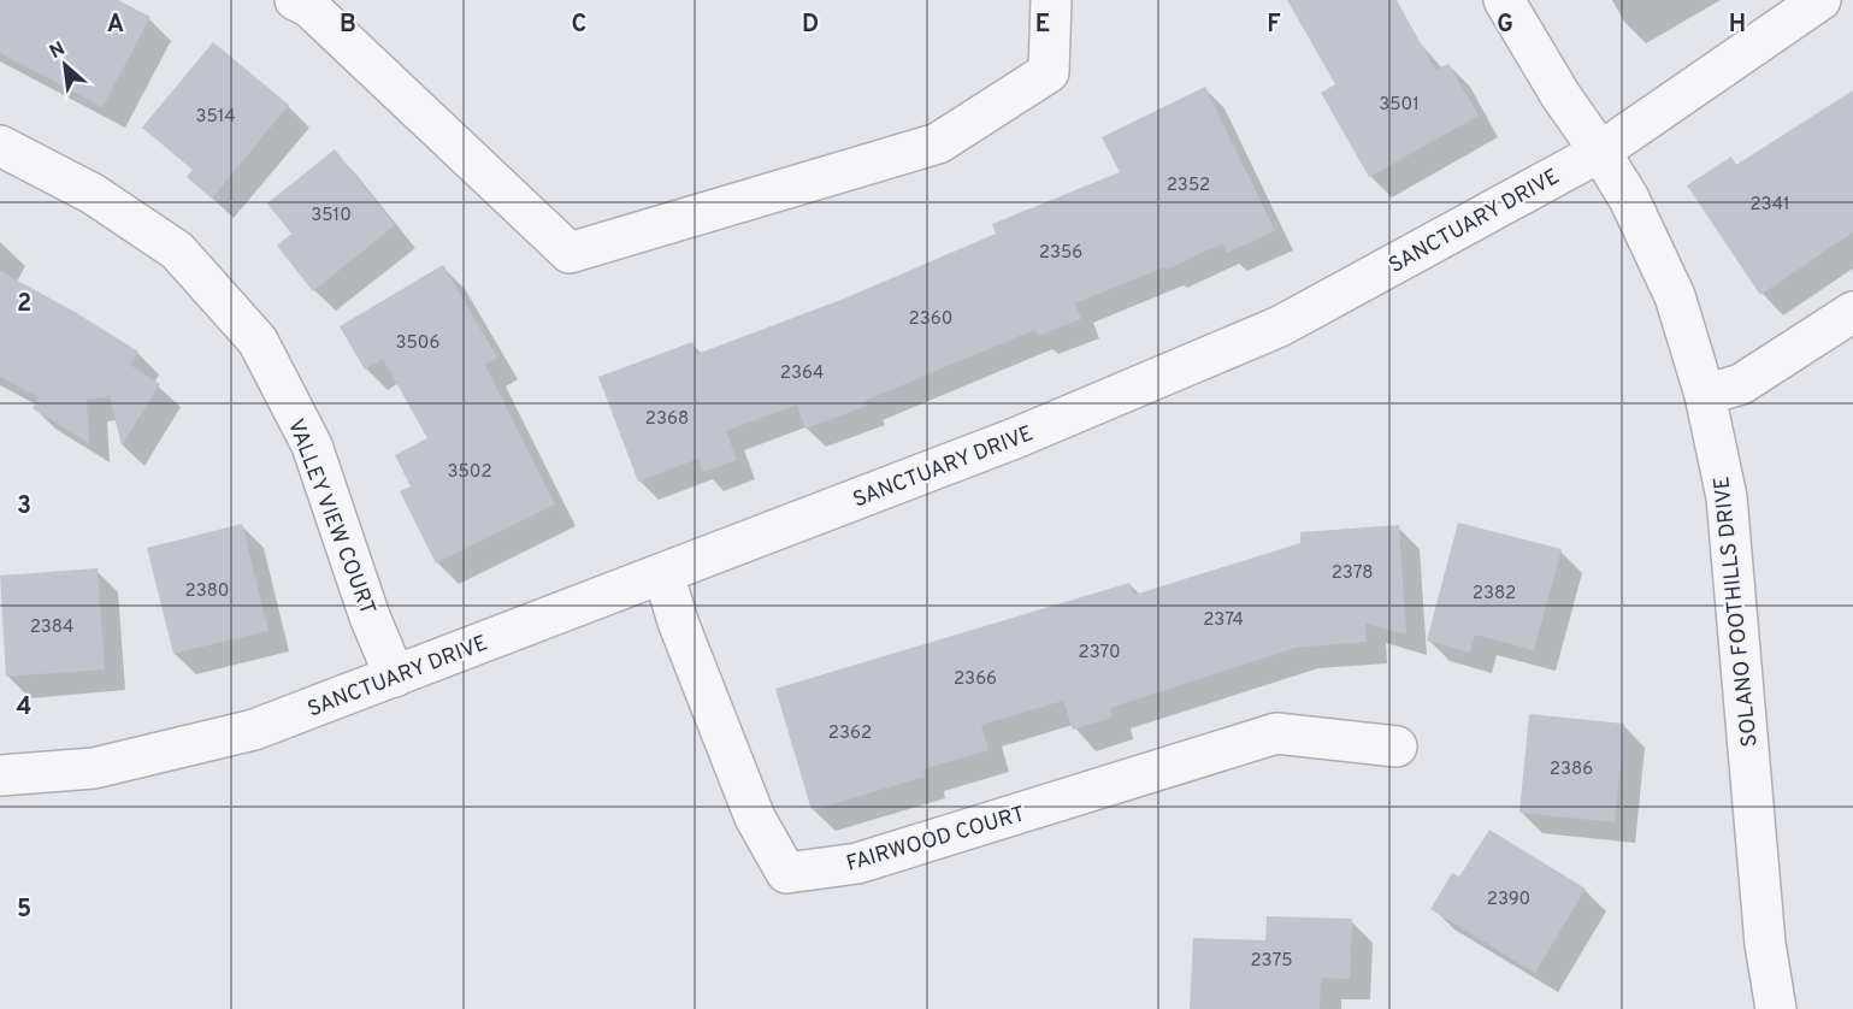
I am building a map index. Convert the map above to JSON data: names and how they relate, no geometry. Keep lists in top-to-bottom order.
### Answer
{
  "streets": {
    "street": [
      "SANCTUARY DRIVE",
      "VALLEY VIEW COURT",
      "SOLANO FOOTHILLS DRIVE",
      "FAIRWOOD COURT"
    ]
  },
  "crossings": [
    ["SANCTUARY DRIVE", "VALLEY VIEW COURT"],
    ["SANCTUARY DRIVE", "SOLANO FOOTHILLS DRIVE"],
    ["SANCTUARY DRIVE", "FAIRWOOD COURT"]
  ],
  "house_numbers": [
    "3501",
    "3514",
    "2352",
    "2341",
    "3510",
    "2356",
    "2360",
    "3506",
    "2364",
    "2368",
    "3502",
    "2378",
    "2380",
    "2382",
    "2374",
    "2384",
    "2370",
    "2366",
    "2362",
    "2386",
    "2390",
    "2375"
  ],
  "north": "top left",
  "grid": {
    "columns": [
      "A",
      "B",
      "C",
      "D",
      "E",
      "F",
      "G",
      "H"
    ],
    "rows": [
      "2",
      "3",
      "4",
      "5"
    ]
  }
}
